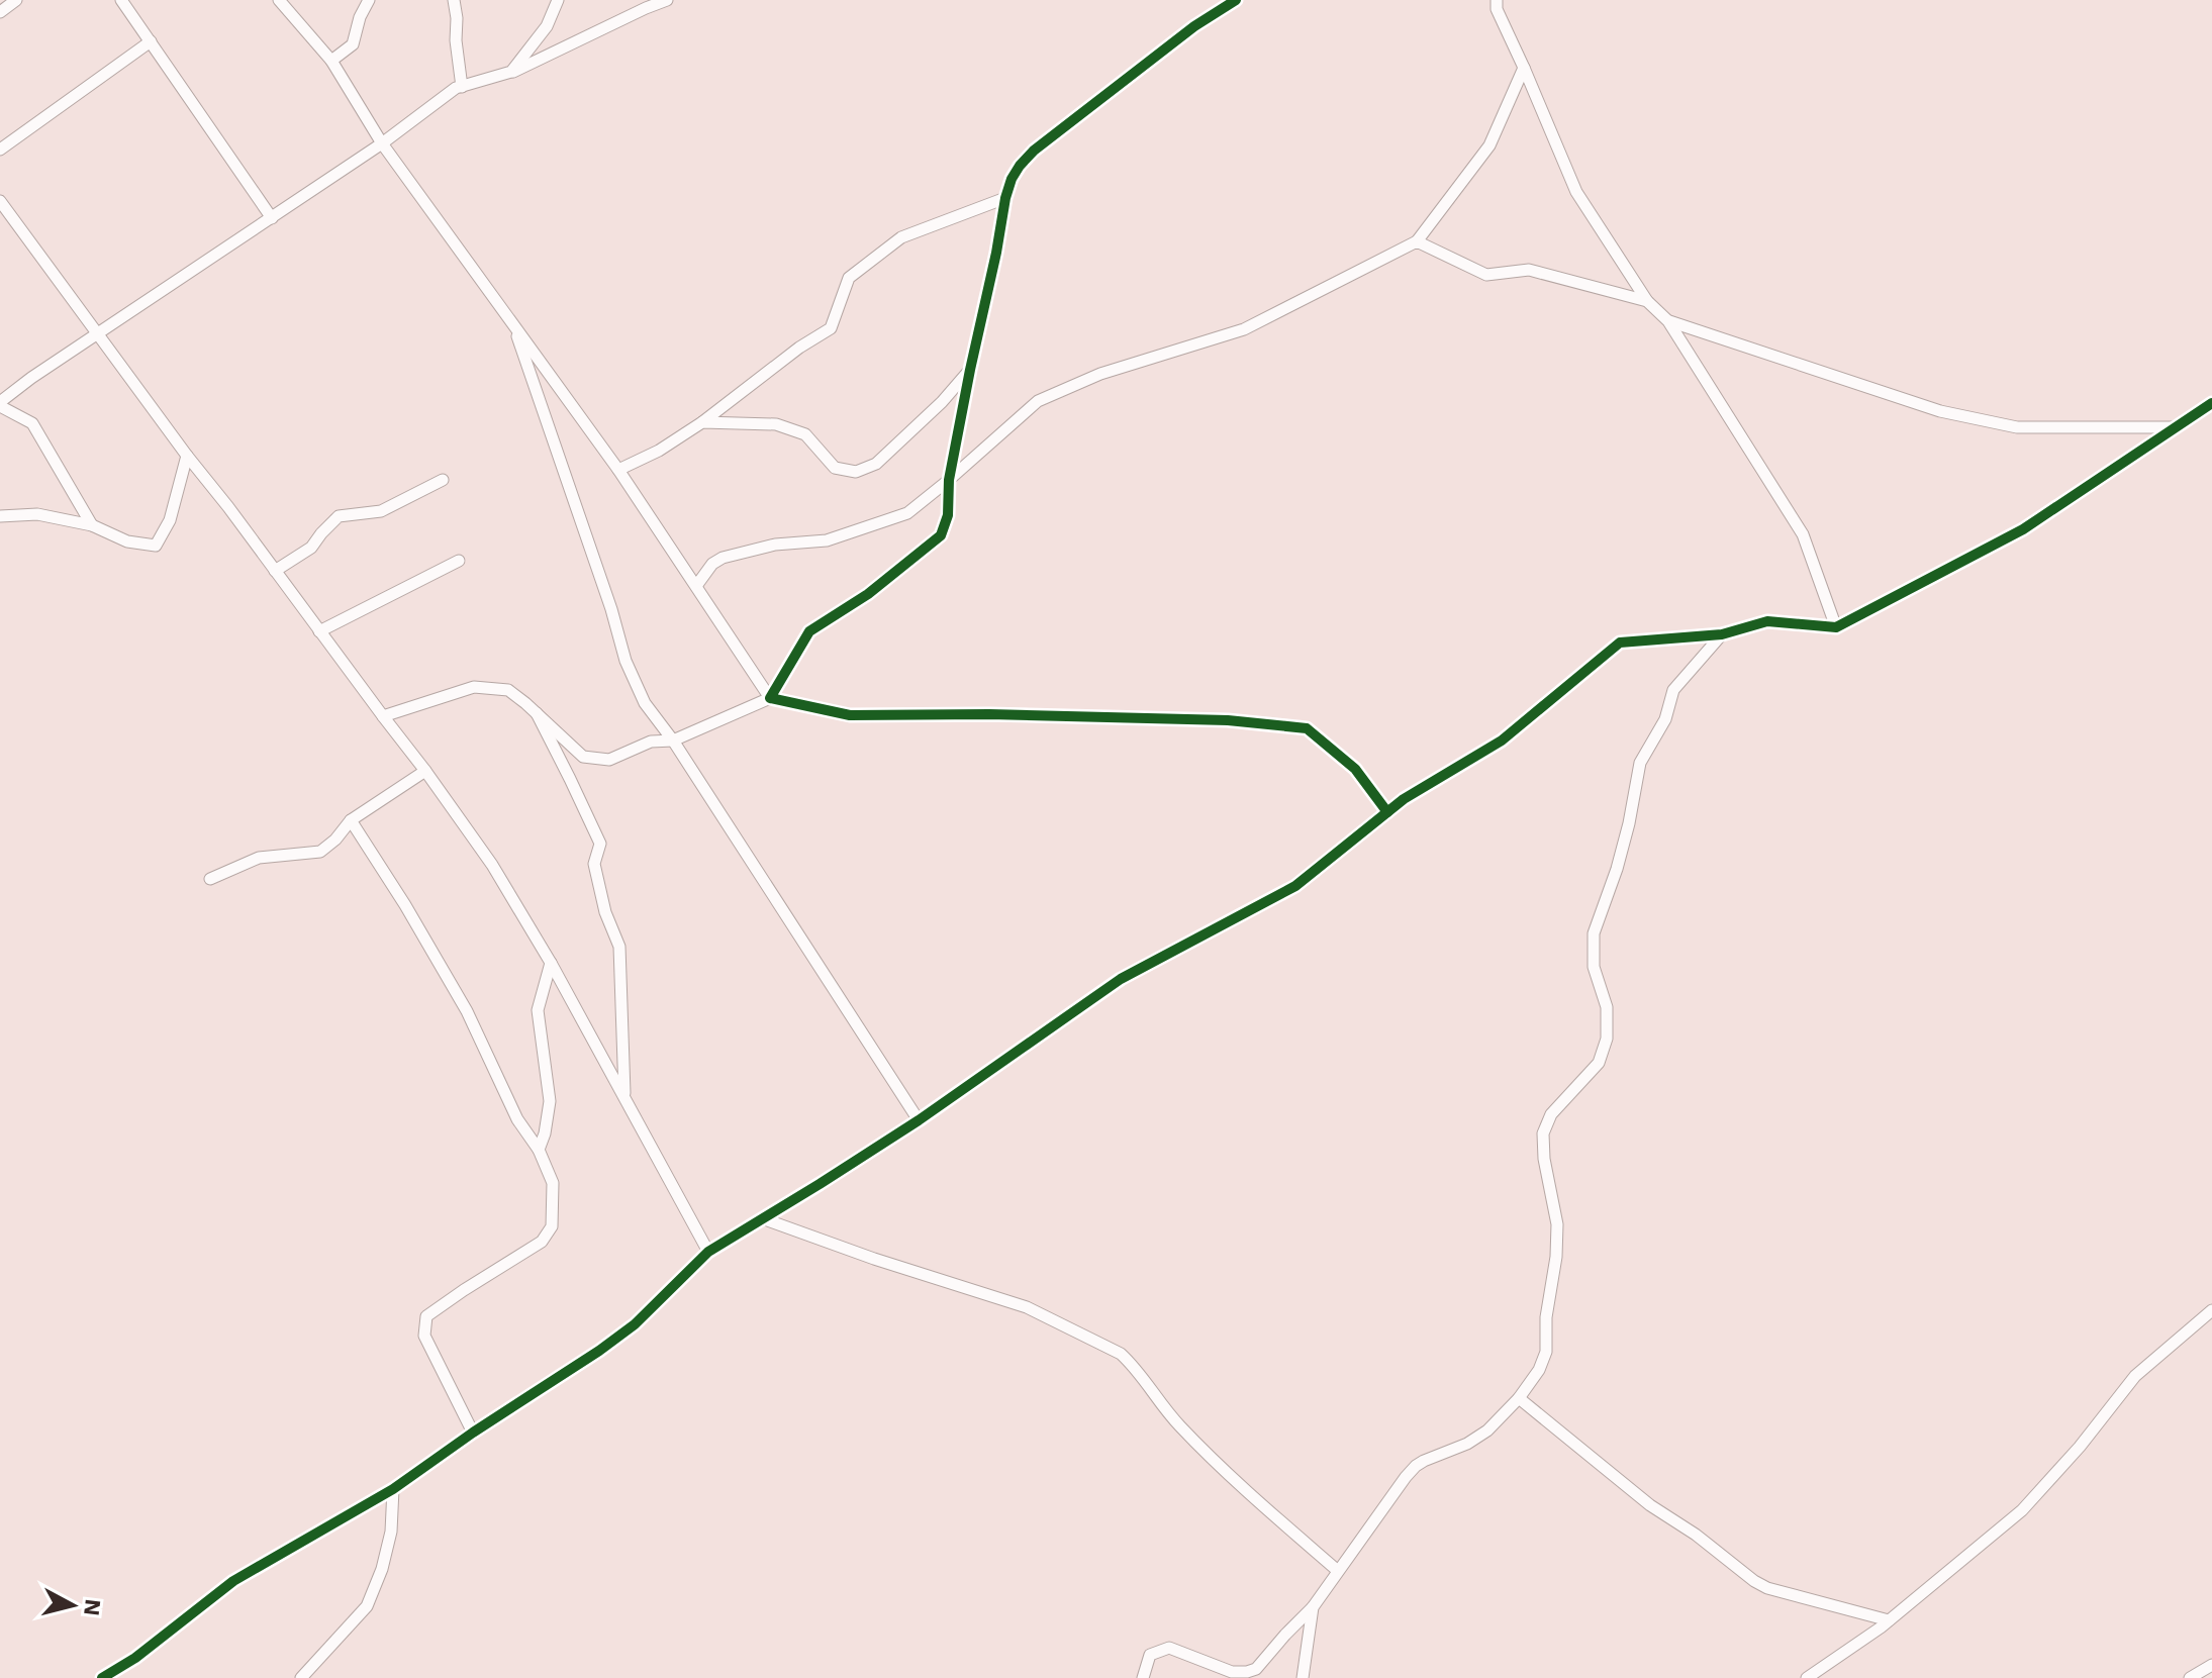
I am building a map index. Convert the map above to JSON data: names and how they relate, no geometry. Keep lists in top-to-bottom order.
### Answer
{
  "north": "right"
}
